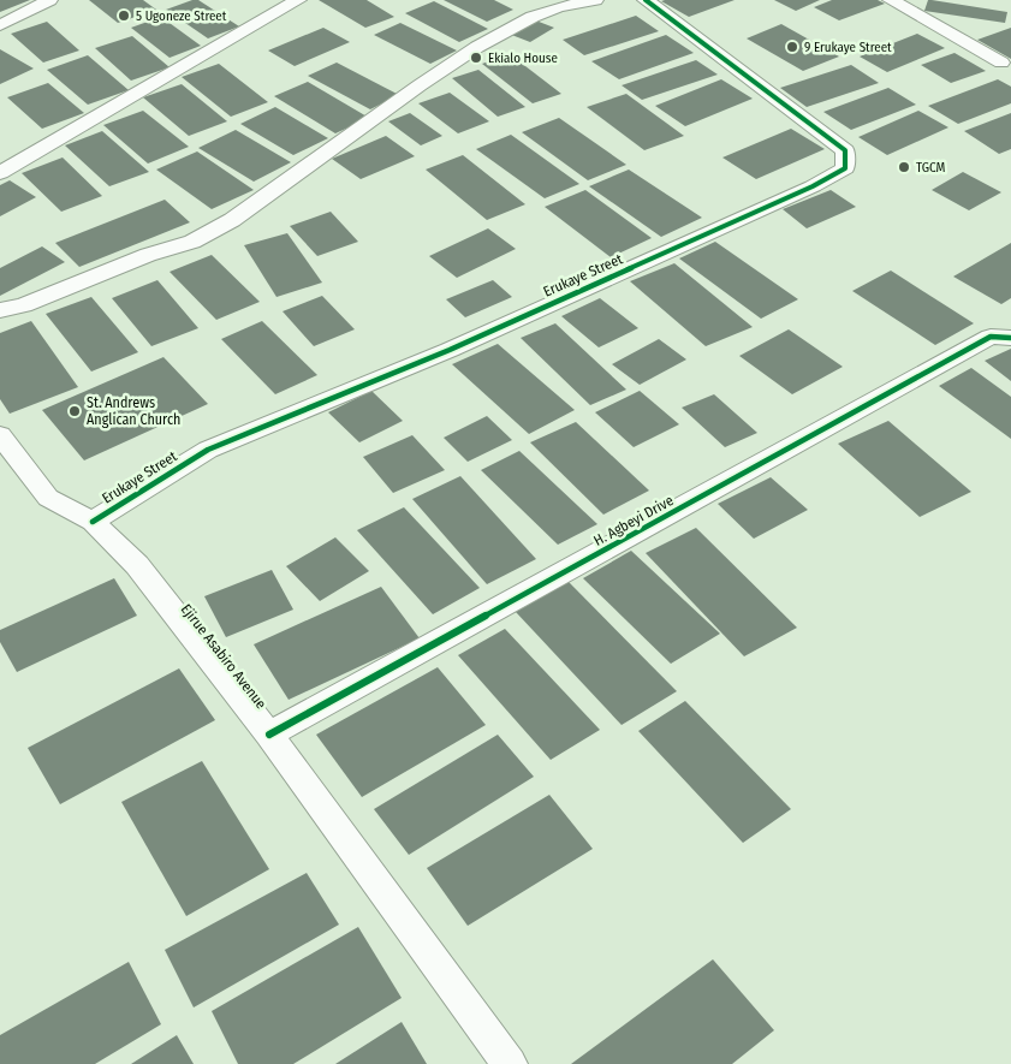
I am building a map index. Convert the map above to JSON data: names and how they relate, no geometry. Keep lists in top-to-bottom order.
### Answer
{
  "streets": {
    "street": ["Erukaye Street", "H. Agbeyi Drive", "Ejirue Asabiro Avenue"]
  },
  "crossings": [
    ["Erukaye Street", "Ejirue Asabiro Avenue"],
    ["H. Agbeyi Drive", "Ejirue Asabiro Avenue"]
  ],
  "places": [
    "5 Ugoneze Street",
    "9 Erukaye Street",
    "Ekialo House",
    "TGCM",
    "St. Andrews Anglican Church"
  ]
}
